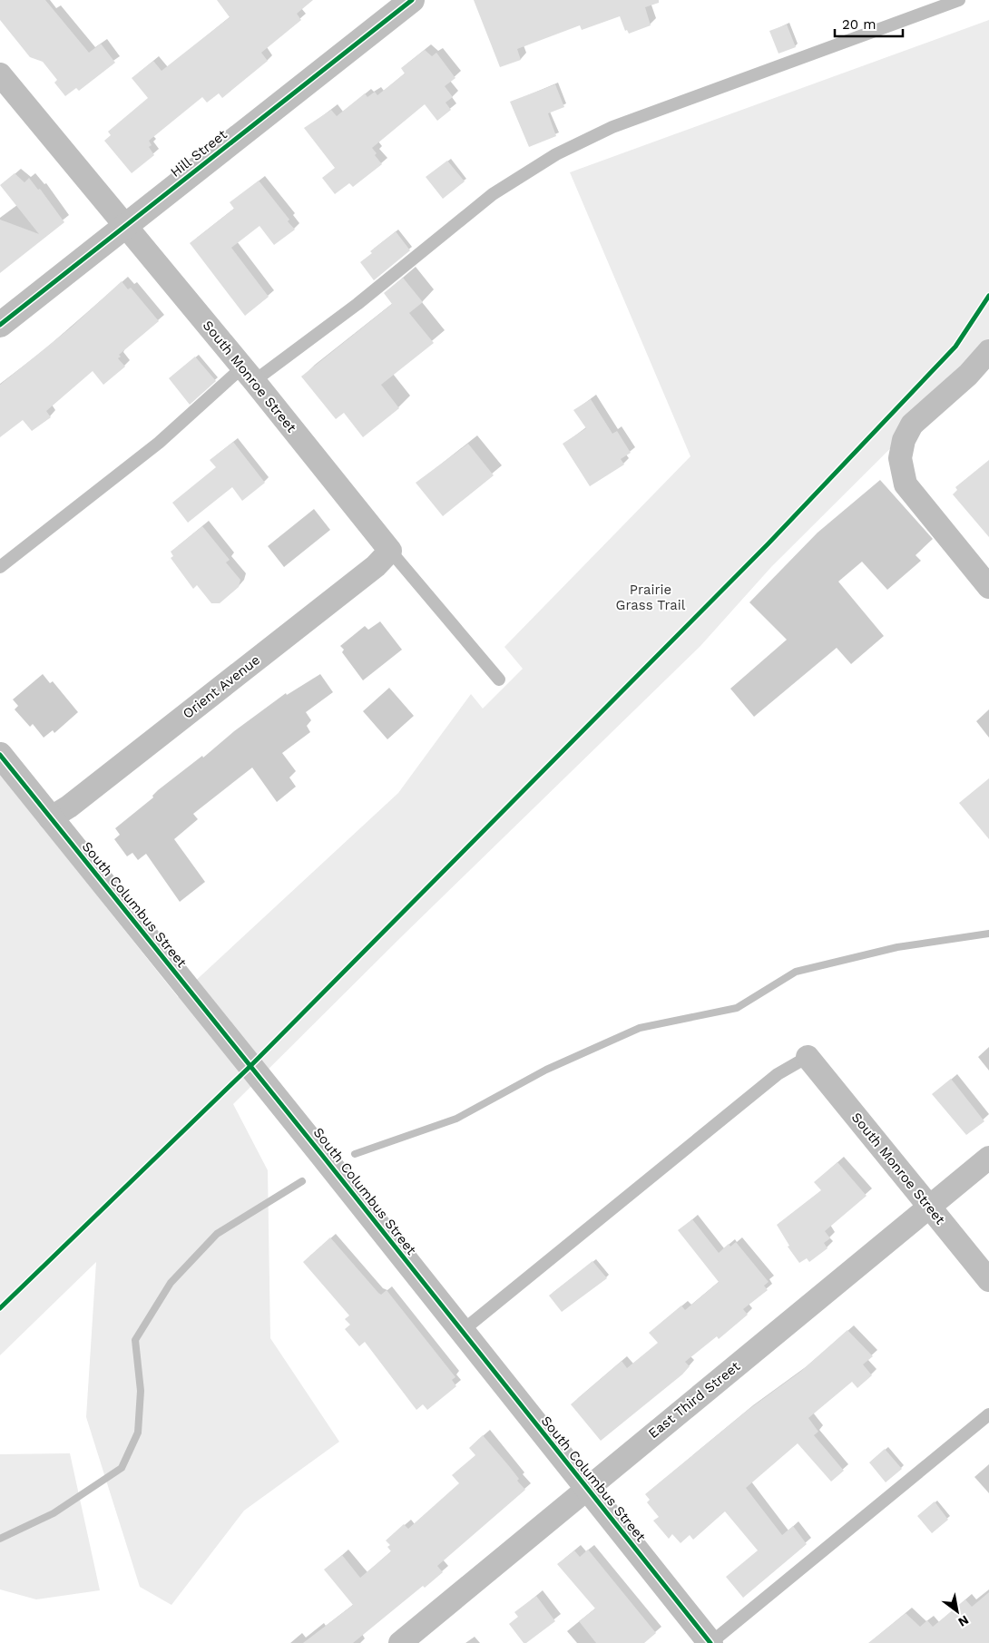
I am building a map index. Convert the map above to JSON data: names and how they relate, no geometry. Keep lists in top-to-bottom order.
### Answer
{
  "streets": {
    "street": [
      "Hill Street",
      "South Monroe Street",
      "Orient Avenue",
      "South Columbus Street",
      "East Third Street"
    ]
  },
  "crossings": [
    ["Hill Street", "South Monroe Street"],
    ["South Monroe Street", "Orient Avenue"],
    ["South Monroe Street", "East Third Street"],
    ["Orient Avenue", "South Columbus Street"],
    ["South Columbus Street", "East Third Street"]
  ],
  "parks": ["Prairie Grass Trail"],
  "scale_bar": "20 m",
  "north": "bottom right"
}
